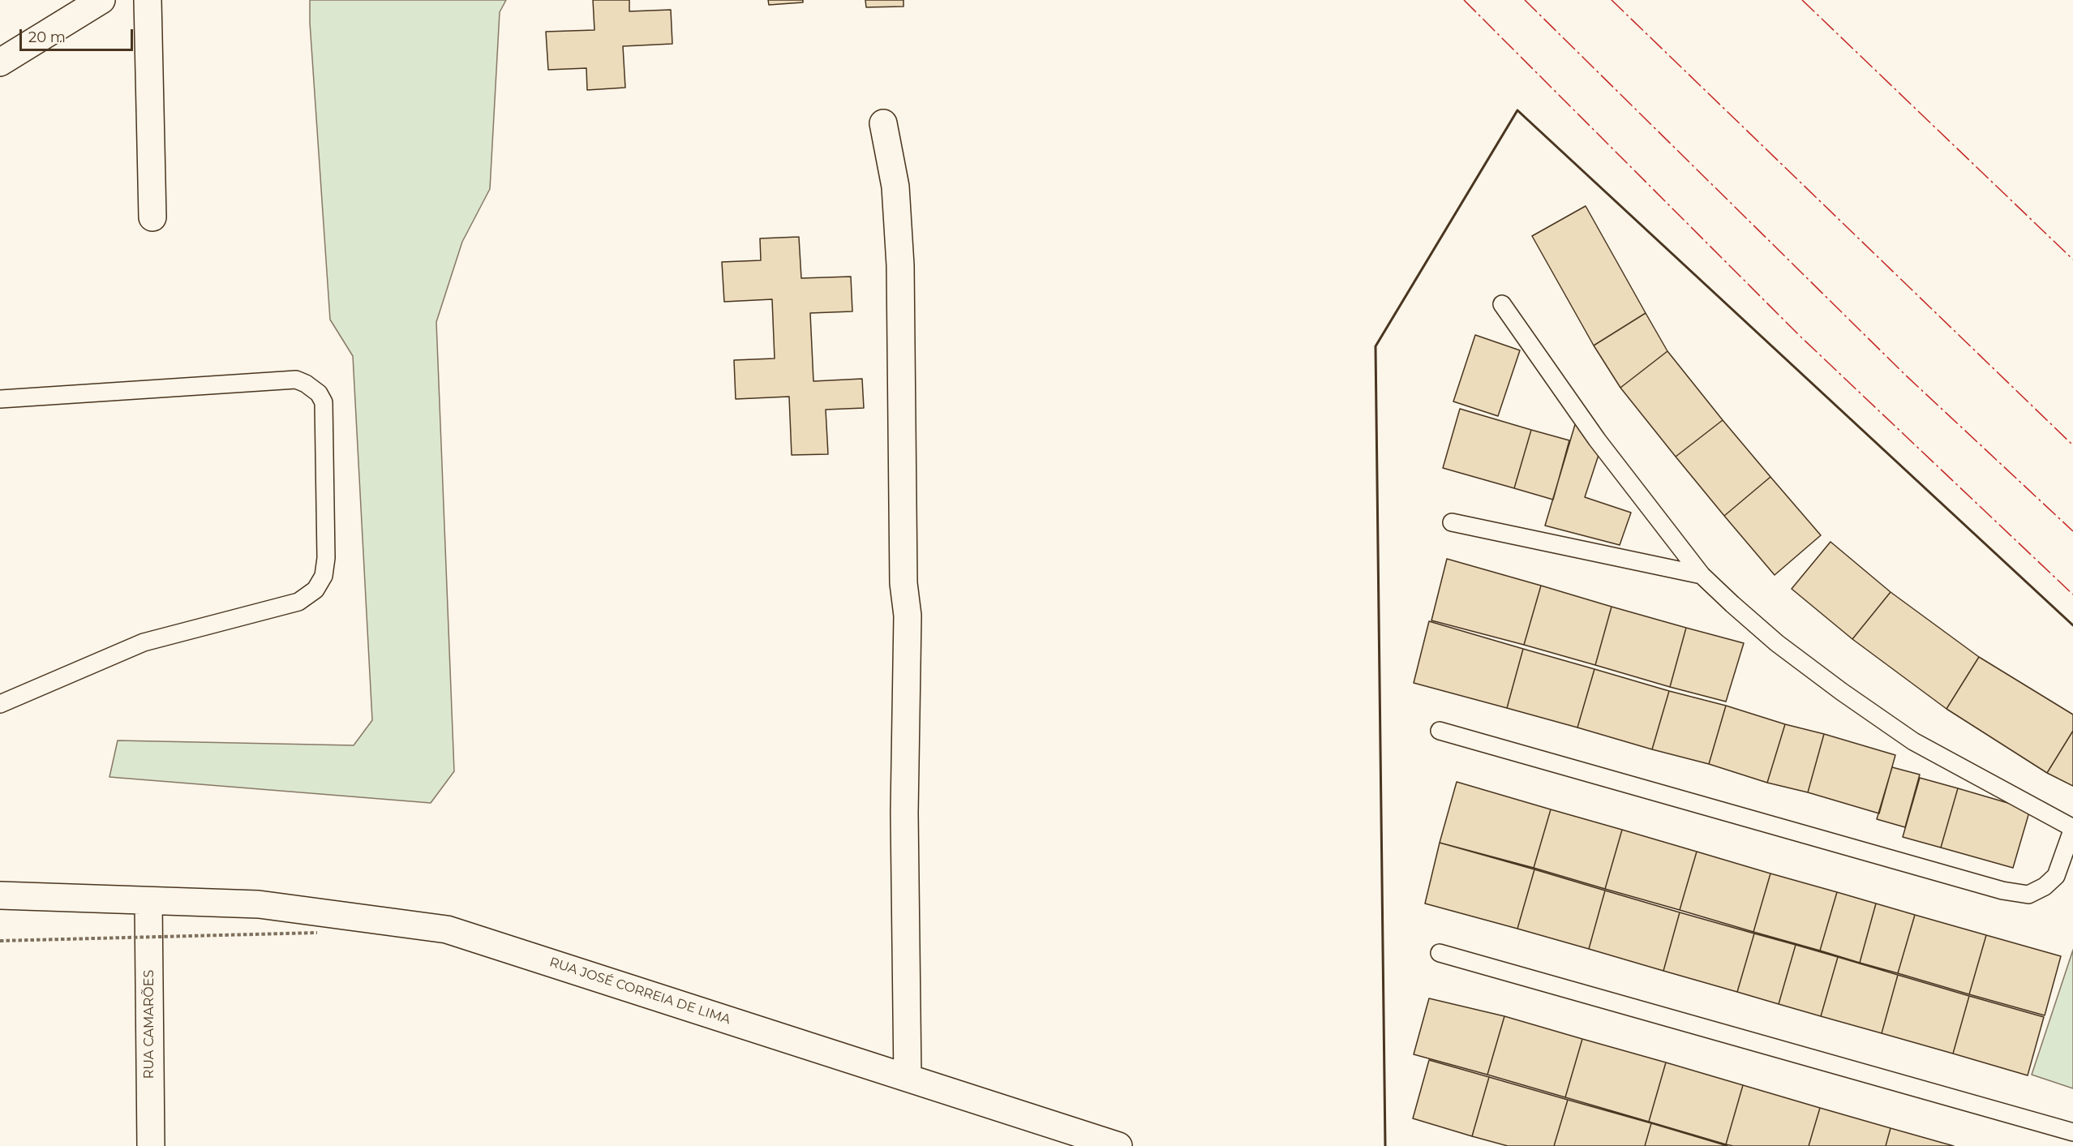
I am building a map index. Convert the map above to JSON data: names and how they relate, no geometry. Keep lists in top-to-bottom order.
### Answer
{
  "streets": {
    "street": ["RUA JOSÉ CORREIA DE LIMA", "RUA CAMARÕES"]
  },
  "crossings": [
    ["RUA JOSÉ CORREIA DE LIMA", "RUA CAMARÕES"]
  ],
  "scale_bar": "20 m"
}
